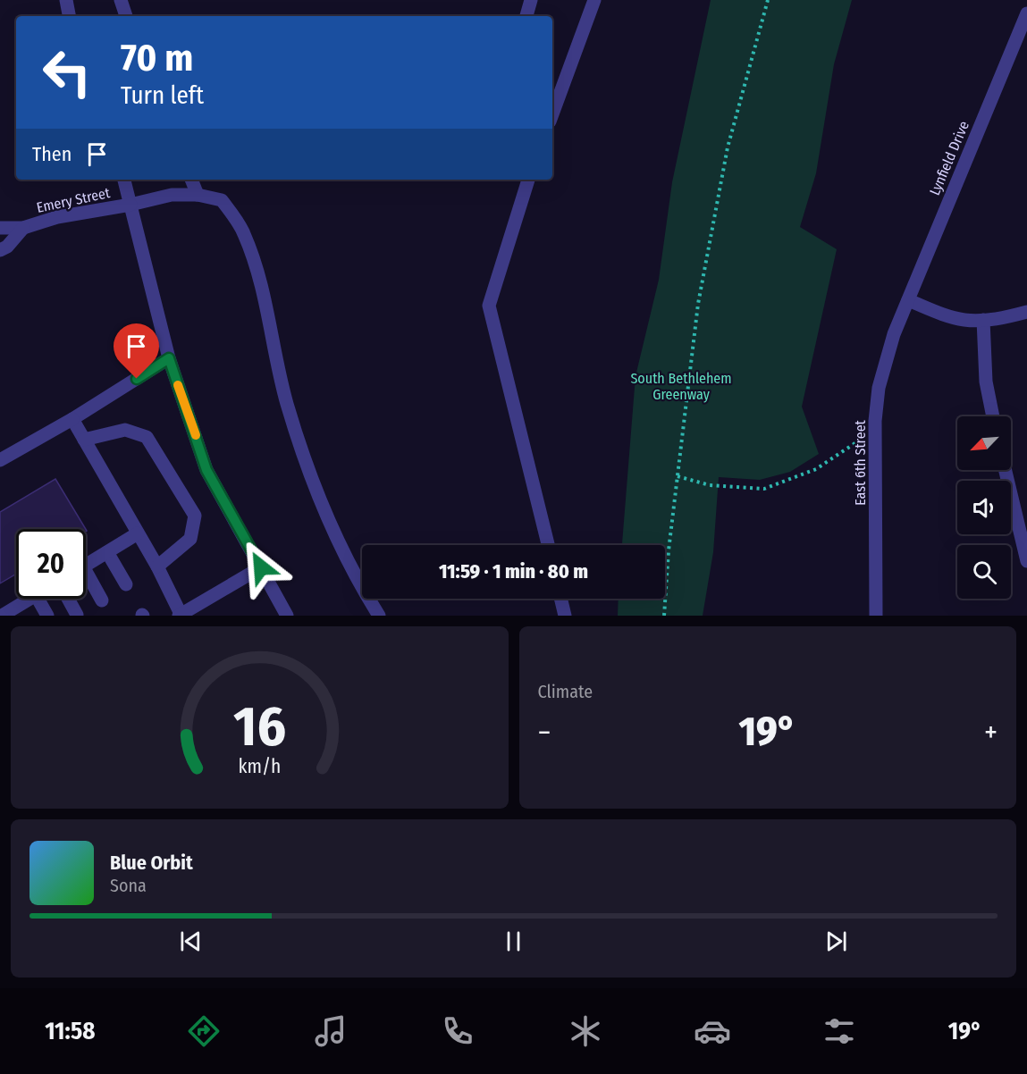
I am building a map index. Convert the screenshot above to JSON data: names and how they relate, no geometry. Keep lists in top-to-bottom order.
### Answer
{
  "streets": {
    "street": ["Lynfield Drive", "Emery Street", "East 6th Street"]
  },
  "crossings": [
    ["Lynfield Drive", "East 6th Street"]
  ],
  "parks": ["South Bethlehem Greenway"],
  "north": "bottom left",
  "page": {
    "turn": ["70 m", "Turn left"],
    "then": "Then",
    "limit": "20",
    "trip": "11:59 · 1 min · 80 m",
    "tile": "Climate",
    "heat": ["−", "19°", "+"],
    "song": ["Blue Orbit", "Sona"],
    "tabs": ["11:58", "19°"],
    "gauge": ["16", "km/h"]
  }
}
